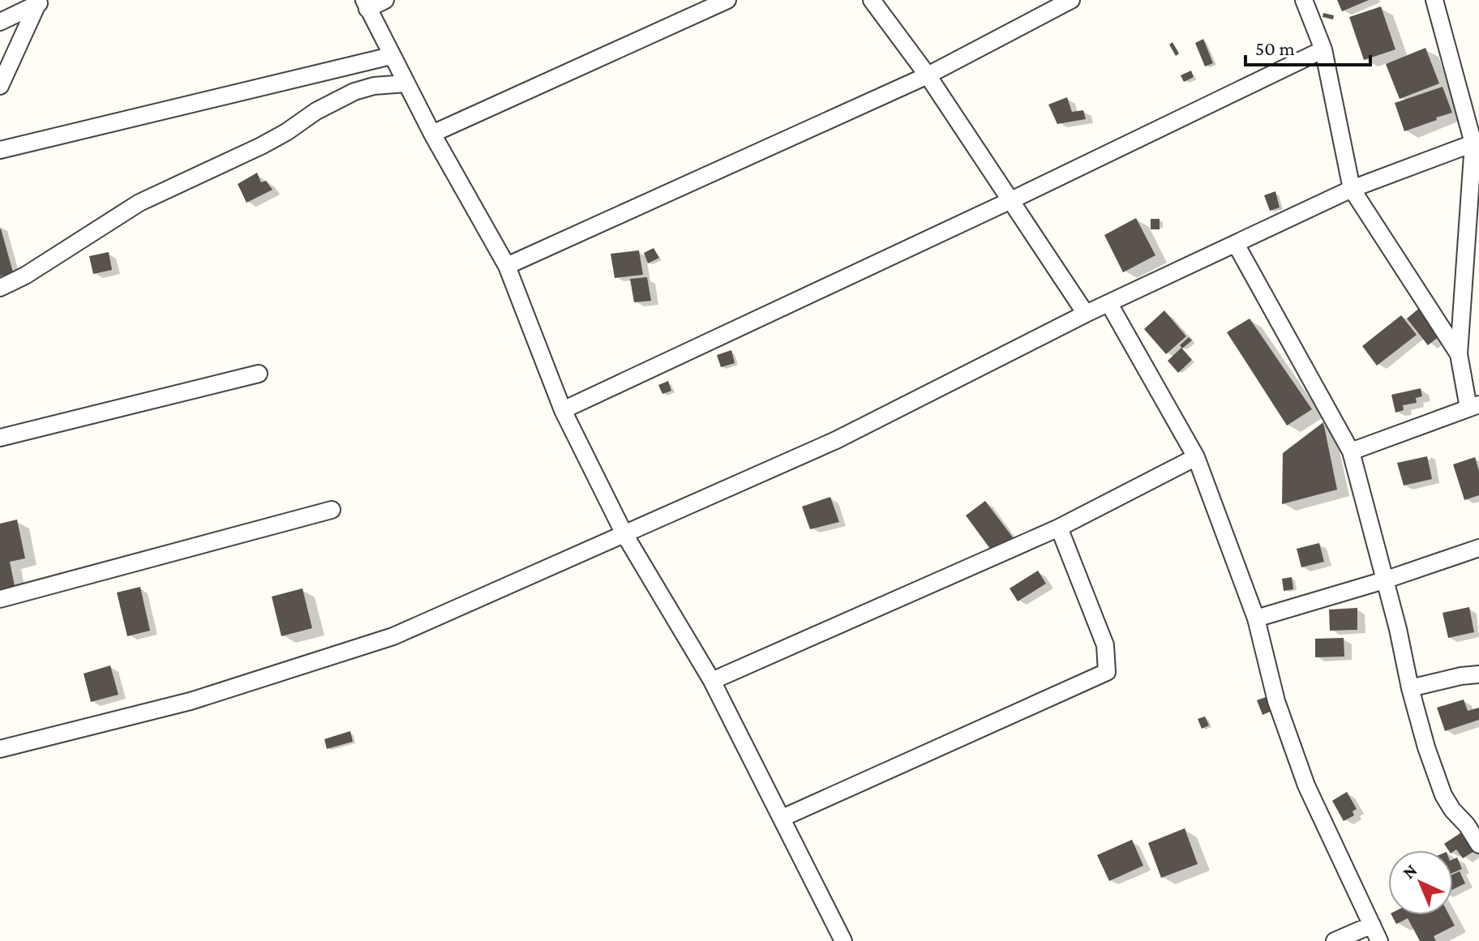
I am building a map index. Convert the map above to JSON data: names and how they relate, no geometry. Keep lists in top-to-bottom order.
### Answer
{
  "scale_bar": "50 m",
  "north": "top left"
}
